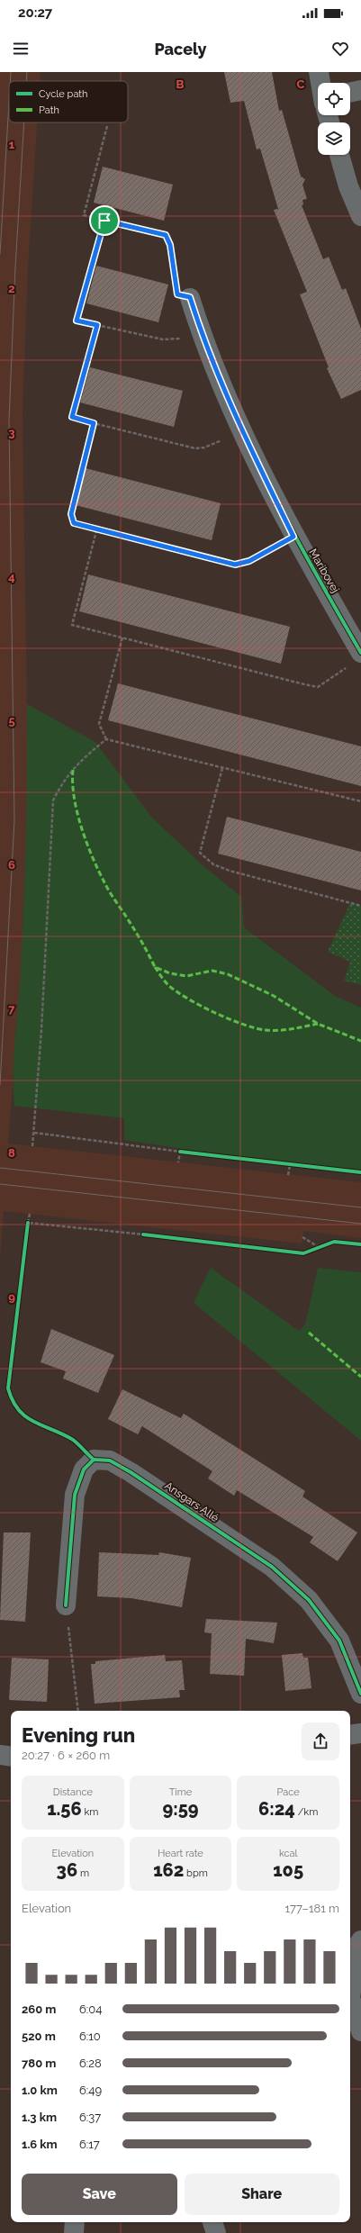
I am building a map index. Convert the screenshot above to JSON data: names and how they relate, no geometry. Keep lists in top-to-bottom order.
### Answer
{
  "streets": {
    "street": ["Maribovej", "Ansgars Allé"]
  },
  "legend": ["Cycle path", "Path"],
  "page": {
    "status": "20:27",
    "header": "Pacely",
    "heading": ["Evening run", "20:27 · 6 × 260 m"],
    "stats": [
      ["Distance", "1.56 km"],
      ["Time", "9:59"],
      ["Pace", "6:24 /km"],
      ["Elevation", "36 m"],
      ["Heart rate", "162 bpm"],
      ["kcal", "105"]
    ],
    "chart": ["Elevation", "177–181 m"],
    "list": [
      {
        "name": "260 m",
        "note": "6:04"
      },
      {
        "name": "520 m",
        "note": "6:10"
      },
      {
        "name": "780 m",
        "note": "6:28"
      },
      {
        "name": "1.0 km",
        "note": "6:49"
      },
      {
        "name": "1.3 km",
        "note": "6:37"
      },
      {
        "name": "1.6 km",
        "note": "6:17"
      }
    ],
    "buttons": ["Save", "Share"]
  },
  "grid": {
    "columns": ["B", "C"],
    "rows": [
      "1",
      "2",
      "3",
      "4",
      "5",
      "6",
      "7",
      "8",
      "9"
    ]
  }
}
